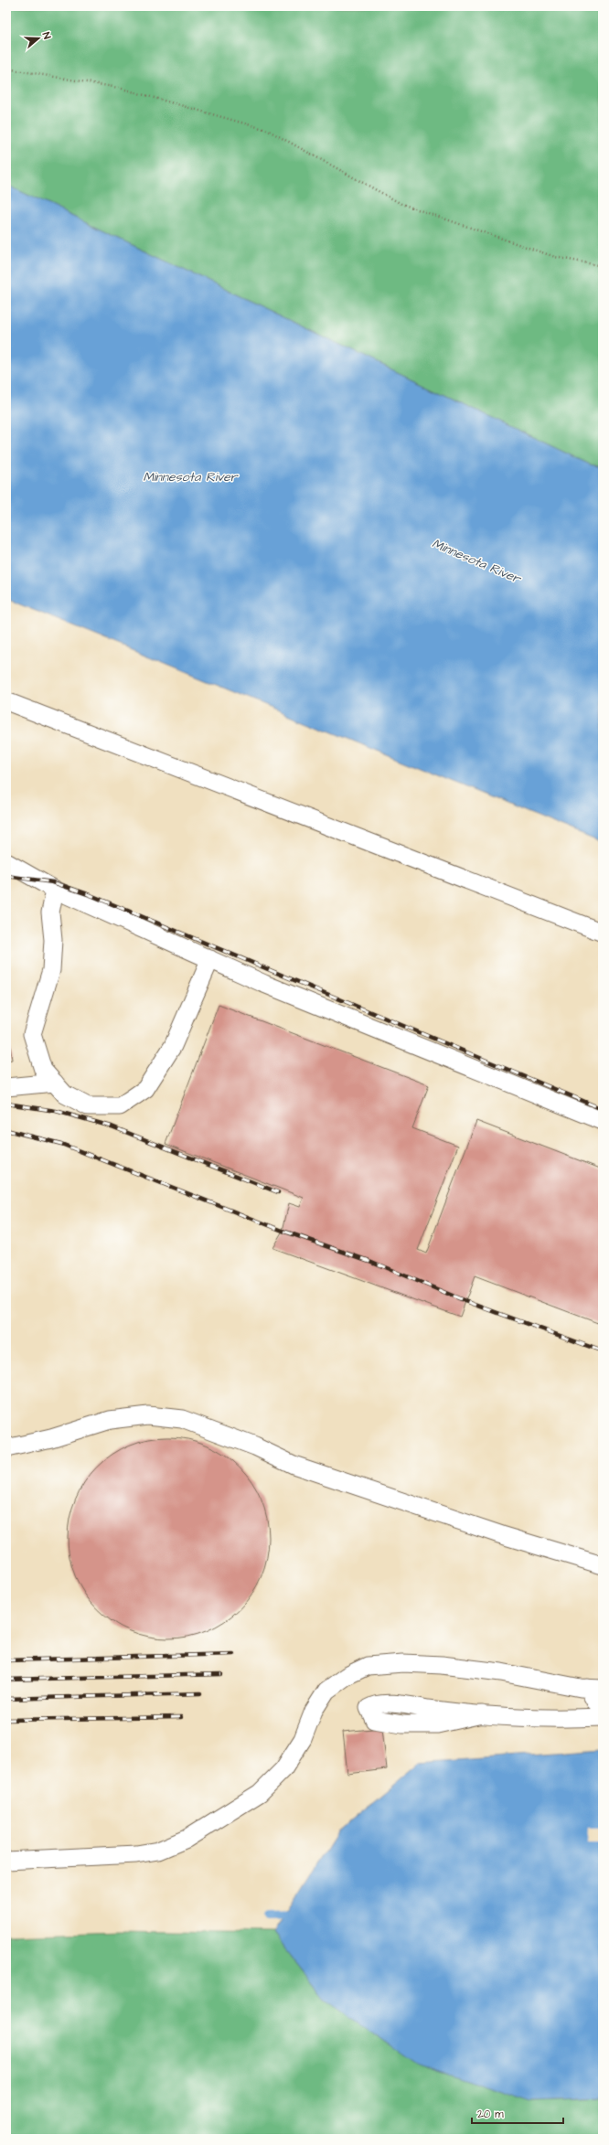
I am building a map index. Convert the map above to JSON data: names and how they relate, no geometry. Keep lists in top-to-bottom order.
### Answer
{
  "water": ["Minnesota River"],
  "scale_bar": "20 m",
  "north": "right"
}
